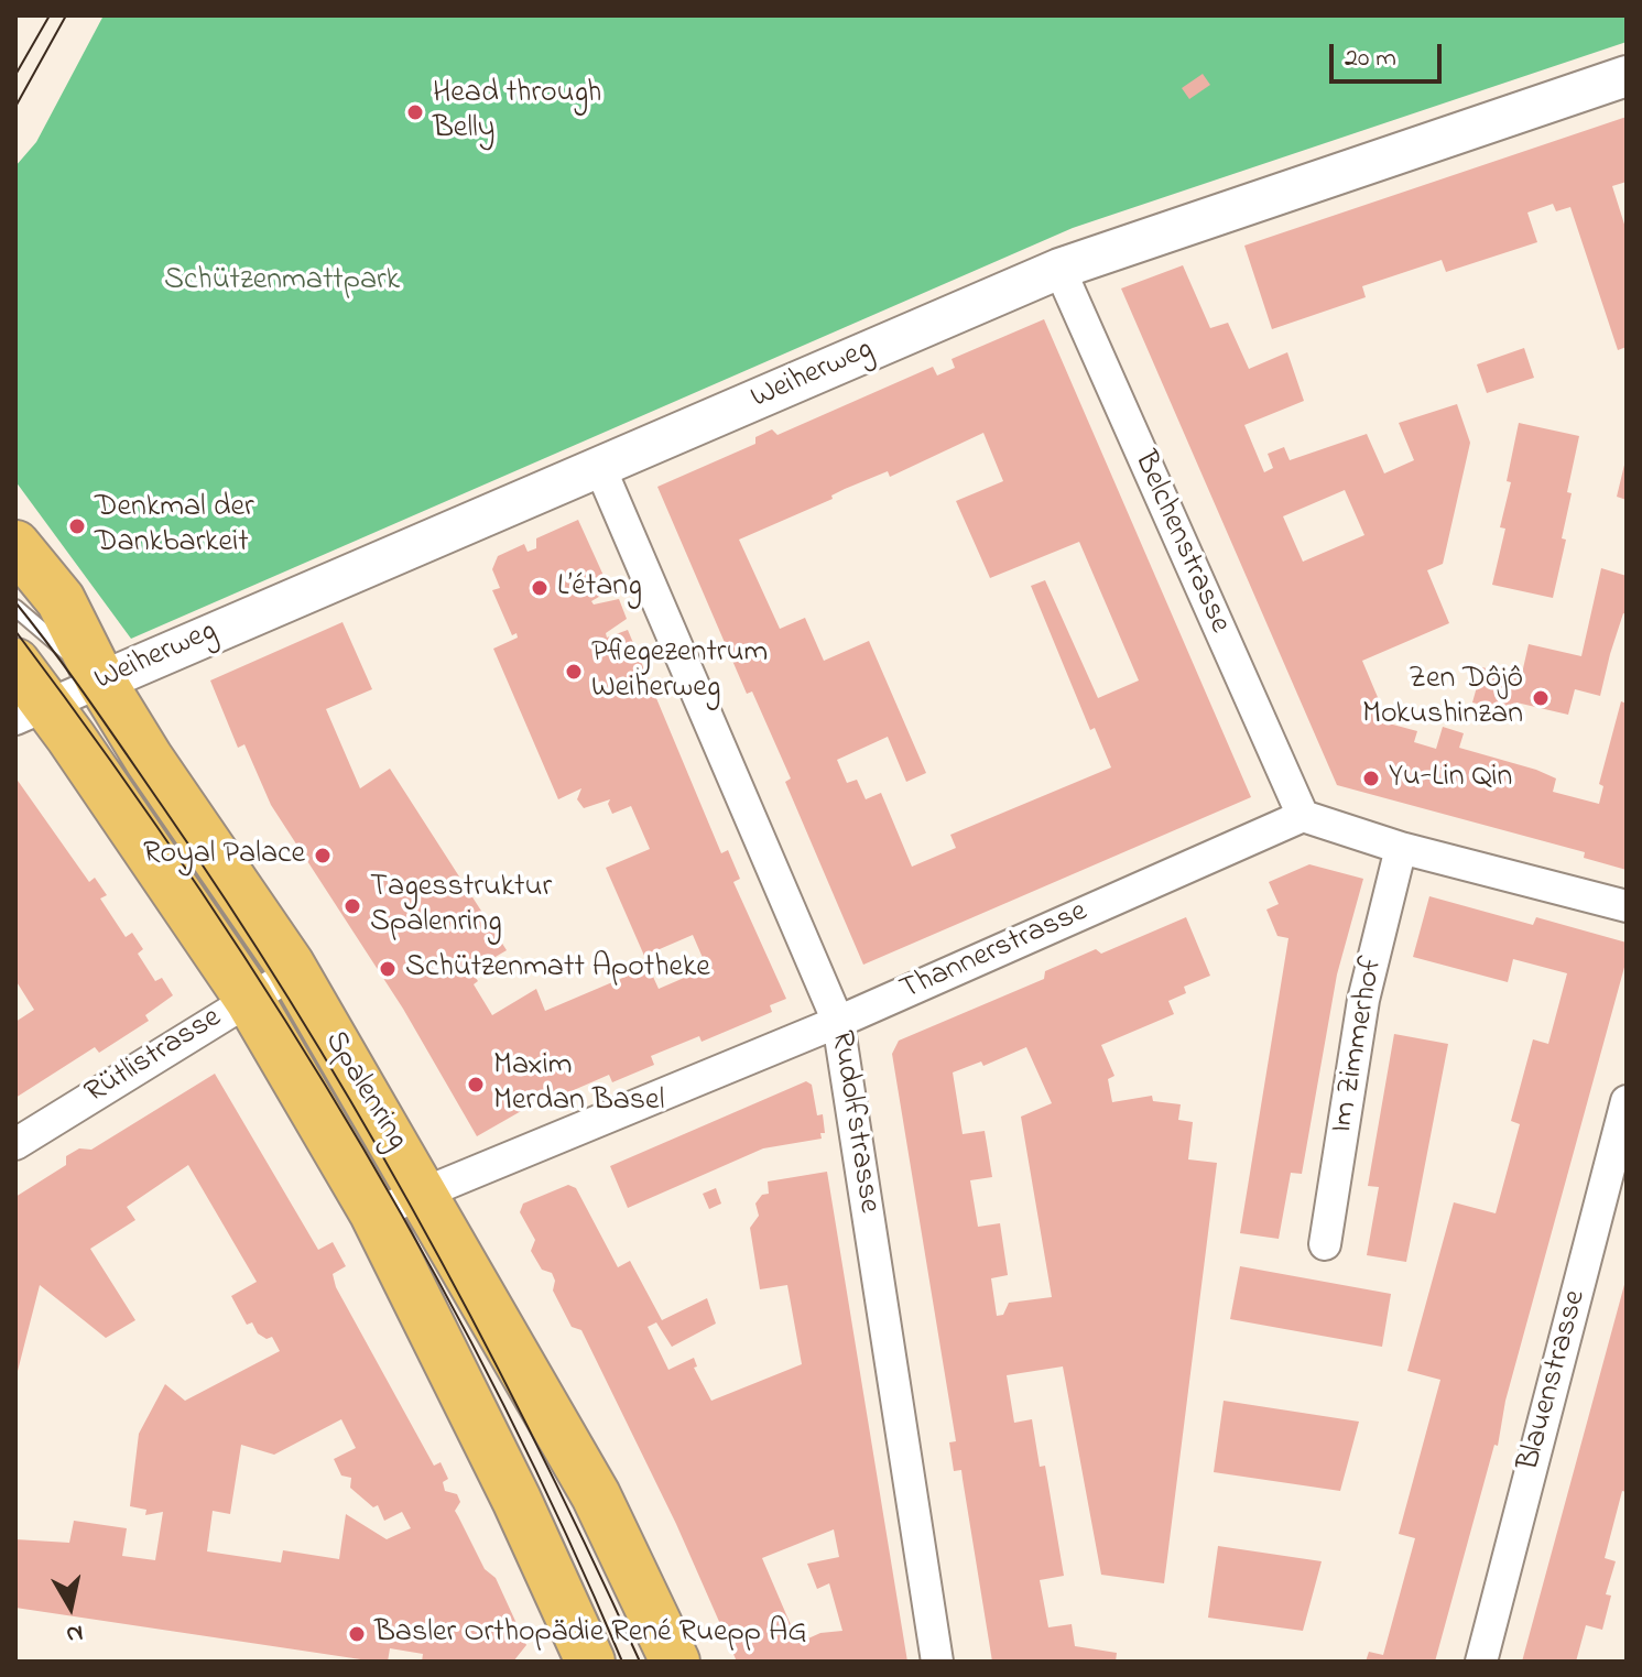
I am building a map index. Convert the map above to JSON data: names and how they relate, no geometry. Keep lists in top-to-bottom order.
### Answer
{
  "streets": {
    "main road": ["Spalenring"],
    "street": [
      "Weiherweg",
      "Belchenstrasse",
      "Thannerstrasse",
      "Im Zimmerhof",
      "Rütlistrasse",
      "Rudolfstrasse",
      "Blauenstrasse"
    ]
  },
  "crossings": [
    ["Weiherweg", "Belchenstrasse"],
    ["Weiherweg", "Spalenring"],
    ["Weiherweg", "Rudolfstrasse"],
    ["Belchenstrasse", "Thannerstrasse"],
    ["Thannerstrasse", "Spalenring"],
    ["Thannerstrasse", "Rudolfstrasse"],
    ["Rütlistrasse", "Spalenring"]
  ],
  "parks": ["Schützenmattpark"],
  "places": [
    "Head through Belly",
    "Denkmal der Dankbarkeit",
    "L’étang",
    "Pflegezentrum Weiherweg",
    "Zen Dôjô Mokushinzan",
    "Yu-Lin Qin",
    "Royal Palace",
    "Tagesstruktur Spalenring",
    "Schützenmatt Apotheke",
    "Maxim Merdan Basel",
    "Basler Orthopädie René Ruepp AG"
  ],
  "scale_bar": "20 m",
  "north": "bottom"
}
